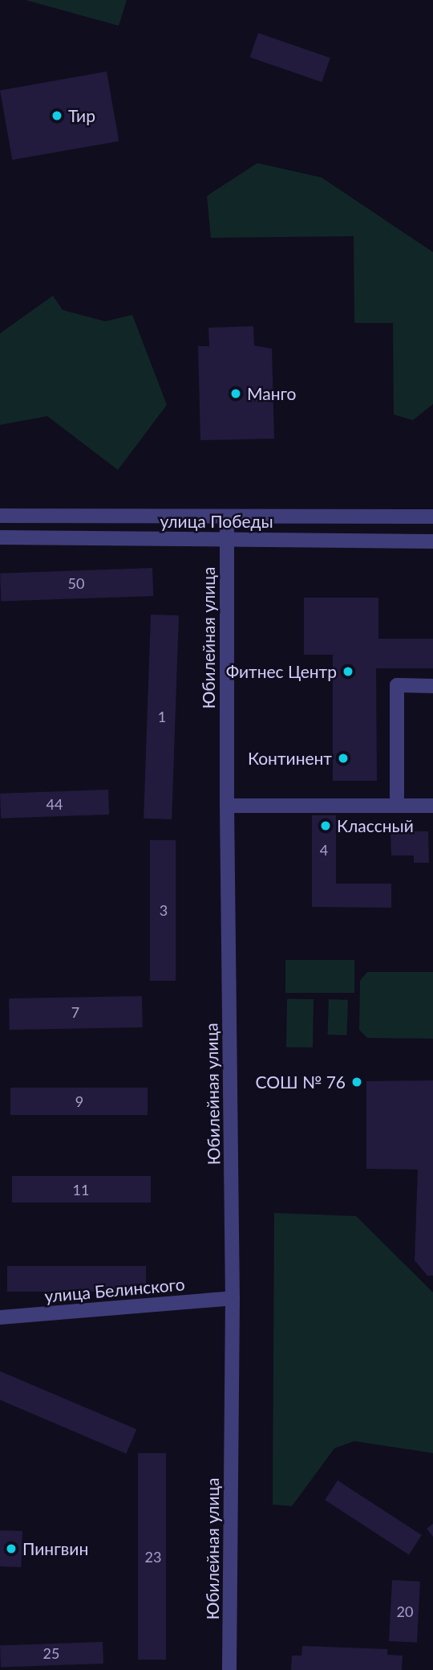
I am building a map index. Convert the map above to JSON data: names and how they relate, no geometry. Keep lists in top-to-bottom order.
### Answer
{
  "streets": {
    "street": ["улица Победы", "Юбилейная улица", "улица Белинского"]
  },
  "crossings": [
    ["улица Победы", "Юбилейная улица"],
    ["Юбилейная улица", "улица Белинского"]
  ],
  "places": [
    "Тир",
    "Манго",
    "Фитнес Центр",
    "Континент",
    "Классный",
    "СОШ № 76",
    "Пингвин"
  ],
  "house_numbers": [
    "50",
    "1",
    "44",
    "4",
    "3",
    "7",
    "9",
    "11",
    "23",
    "20",
    "25"
  ]
}
